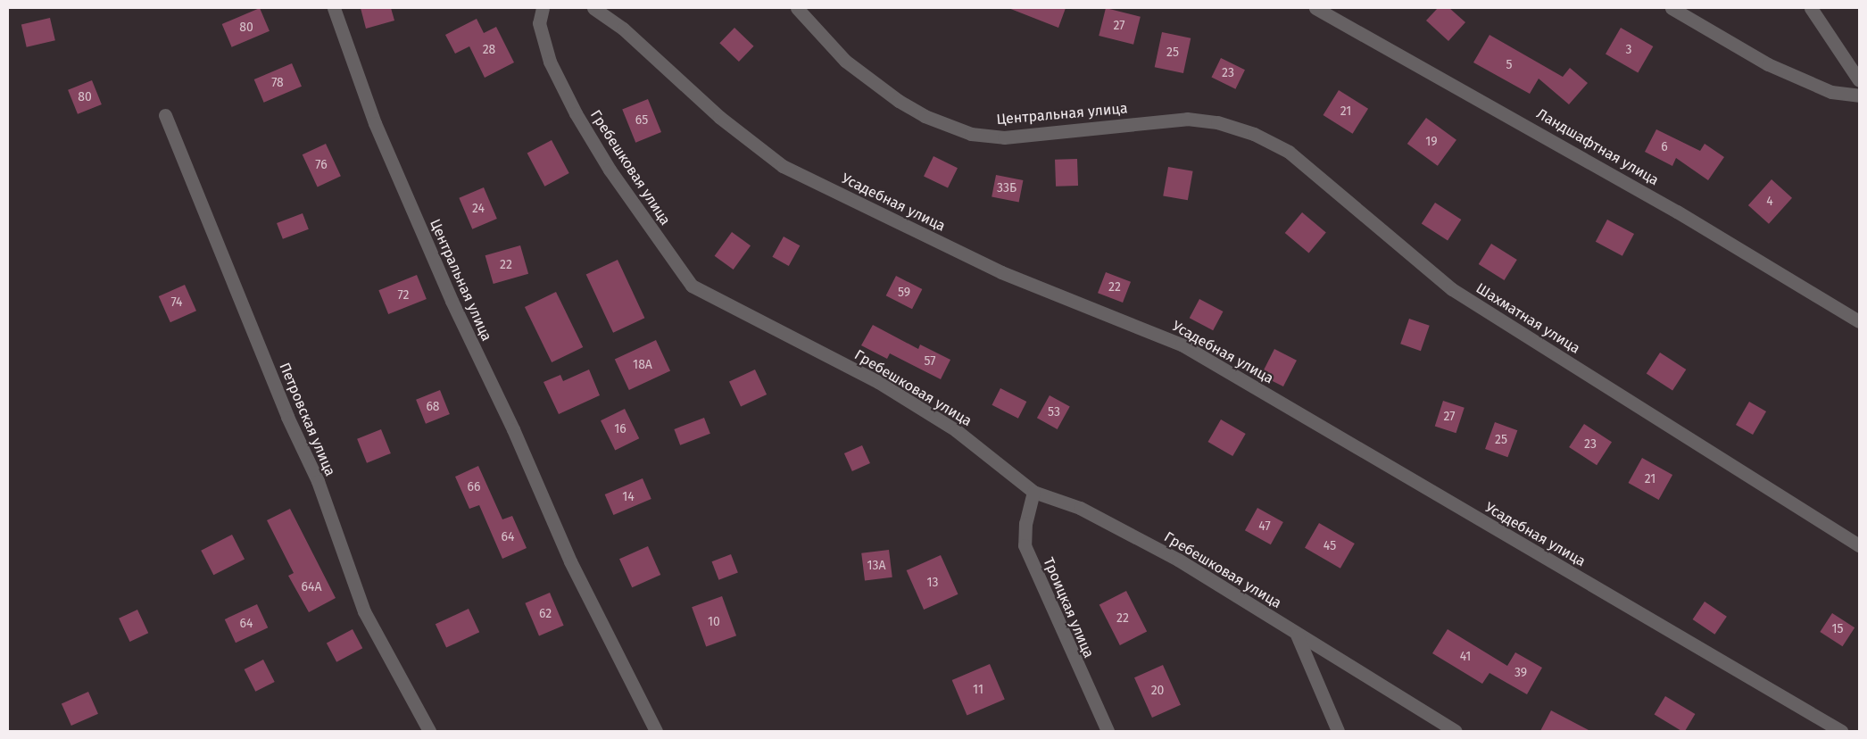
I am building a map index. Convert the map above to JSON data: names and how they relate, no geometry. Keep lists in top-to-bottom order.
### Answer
{
  "streets": {
    "street": [
      "Центральная улица",
      "Ландшафтная улица",
      "Гребешковая улица",
      "Усадебная улица",
      "Шахматная улица",
      "Петровская улица",
      "Троицкая улица"
    ]
  },
  "crossings": [
    ["Центральная улица", "Шахматная улица"],
    ["Гребешковая улица", "Троицкая улица"]
  ],
  "house_numbers": [
    "27",
    "80",
    "28",
    "3",
    "25",
    "5",
    "23",
    "78",
    "80",
    "21",
    "65",
    "19",
    "6",
    "76",
    "33Б",
    "4",
    "24",
    "22",
    "22",
    "59",
    "72",
    "74",
    "57",
    "18А",
    "68",
    "53",
    "27",
    "16",
    "25",
    "23",
    "21",
    "66",
    "14",
    "47",
    "64",
    "45",
    "13А",
    "13",
    "64А",
    "62",
    "22",
    "10",
    "64",
    "15",
    "41",
    "39",
    "11",
    "20"
  ]
}
